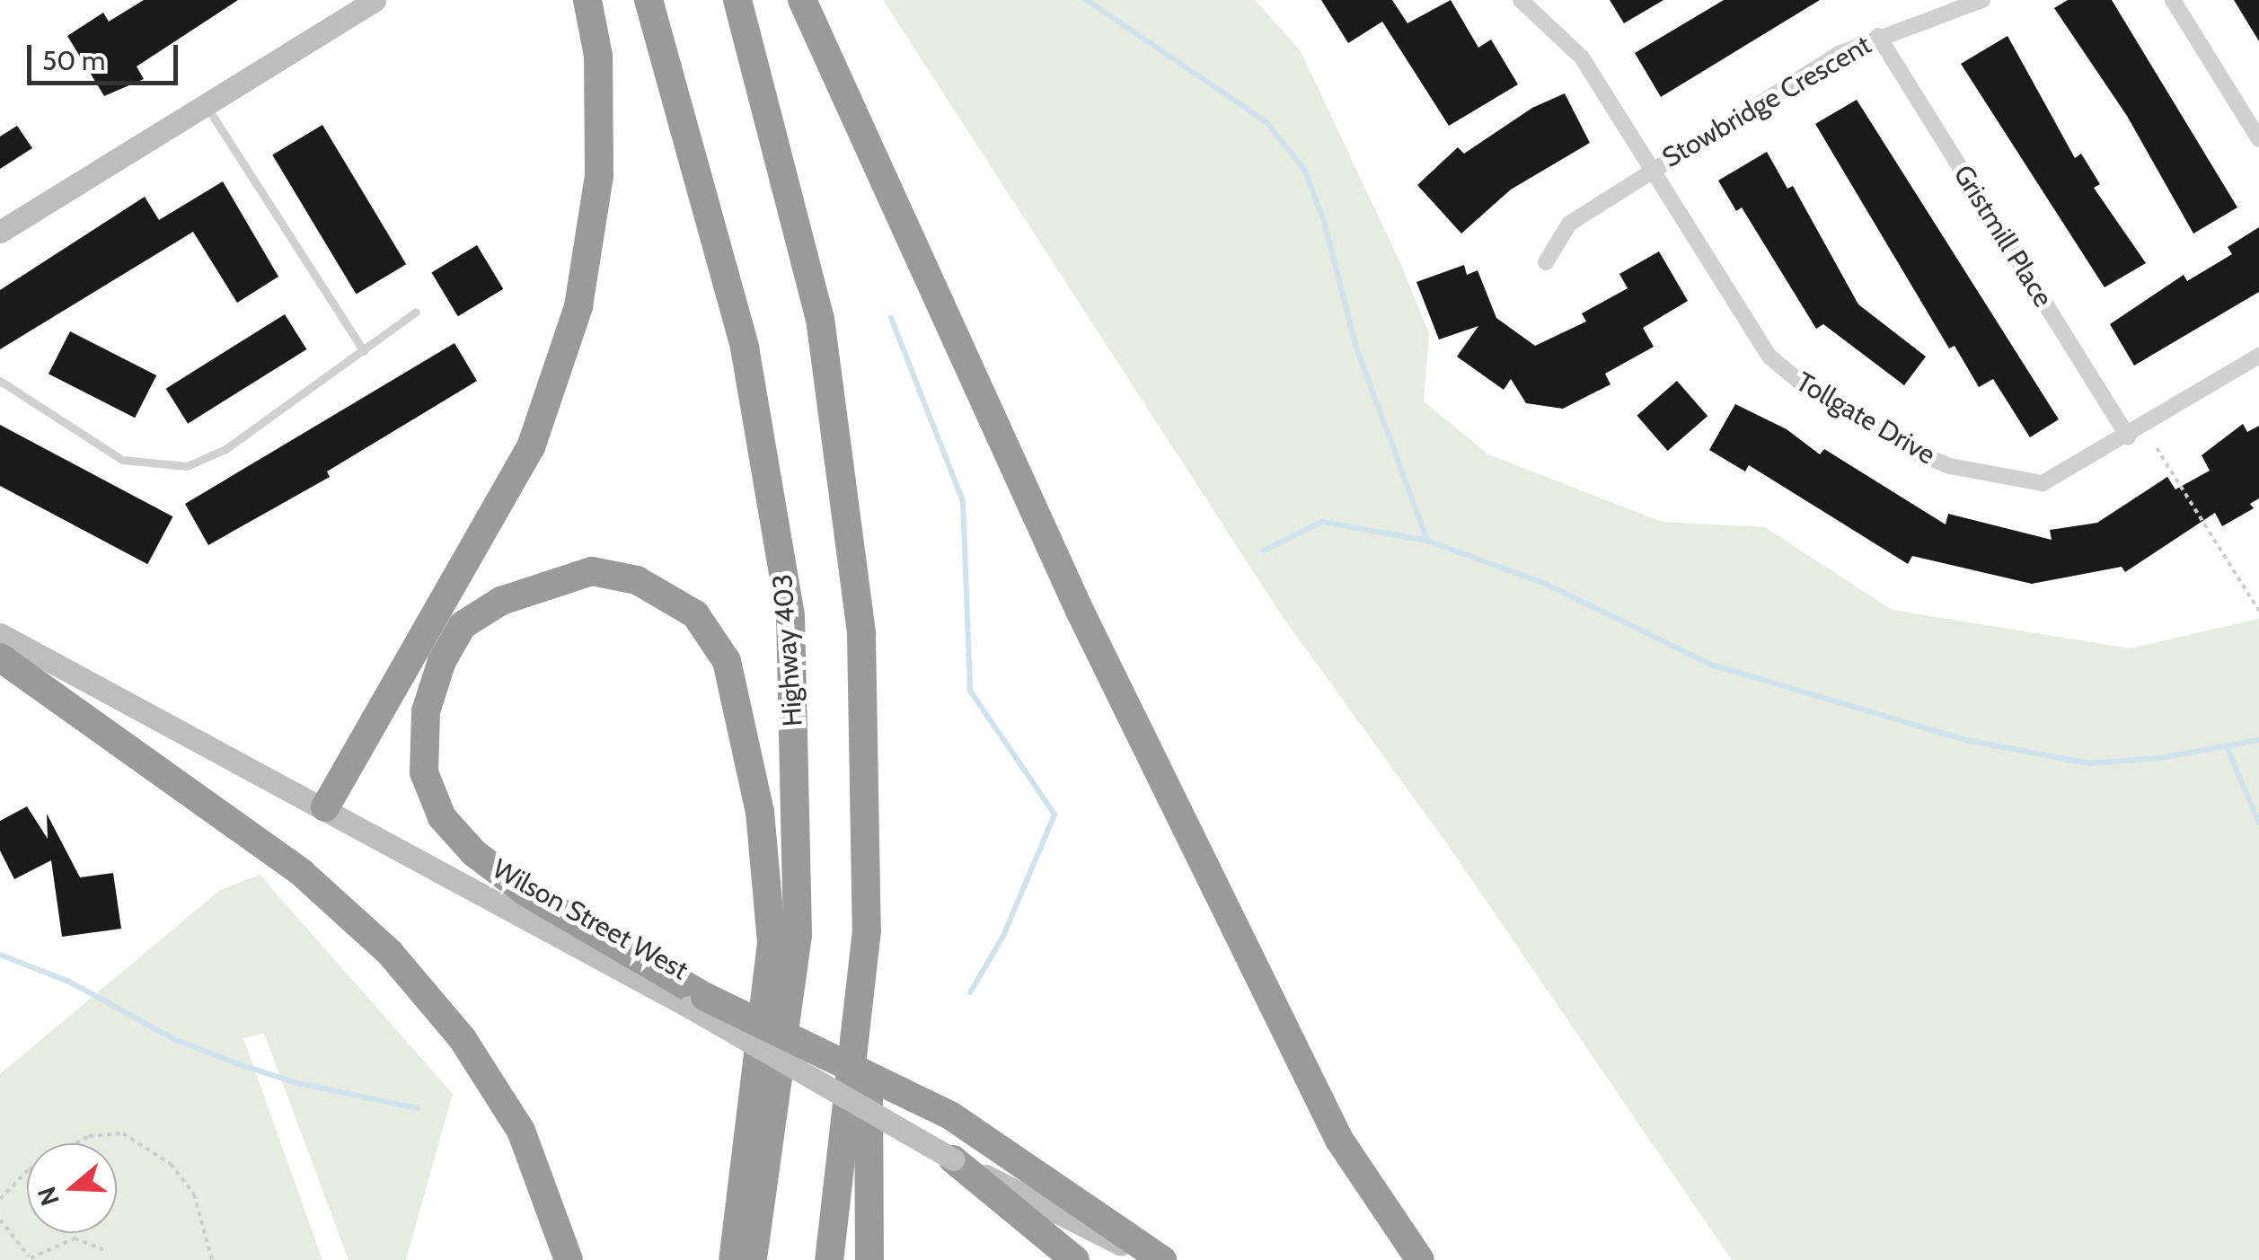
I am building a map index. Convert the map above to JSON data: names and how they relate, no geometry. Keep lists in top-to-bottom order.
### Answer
{
  "streets": {
    "highway": ["Highway 403"],
    "main road": ["Wilson Street West"],
    "street": ["Stowbridge Crescent", "Gristmill Place", "Tollgate Drive"]
  },
  "crossings": [
    ["Stowbridge Crescent", "Gristmill Place"],
    ["Stowbridge Crescent", "Tollgate Drive"],
    ["Gristmill Place", "Tollgate Drive"]
  ],
  "scale_bar": "50 m",
  "north": "left"
}
